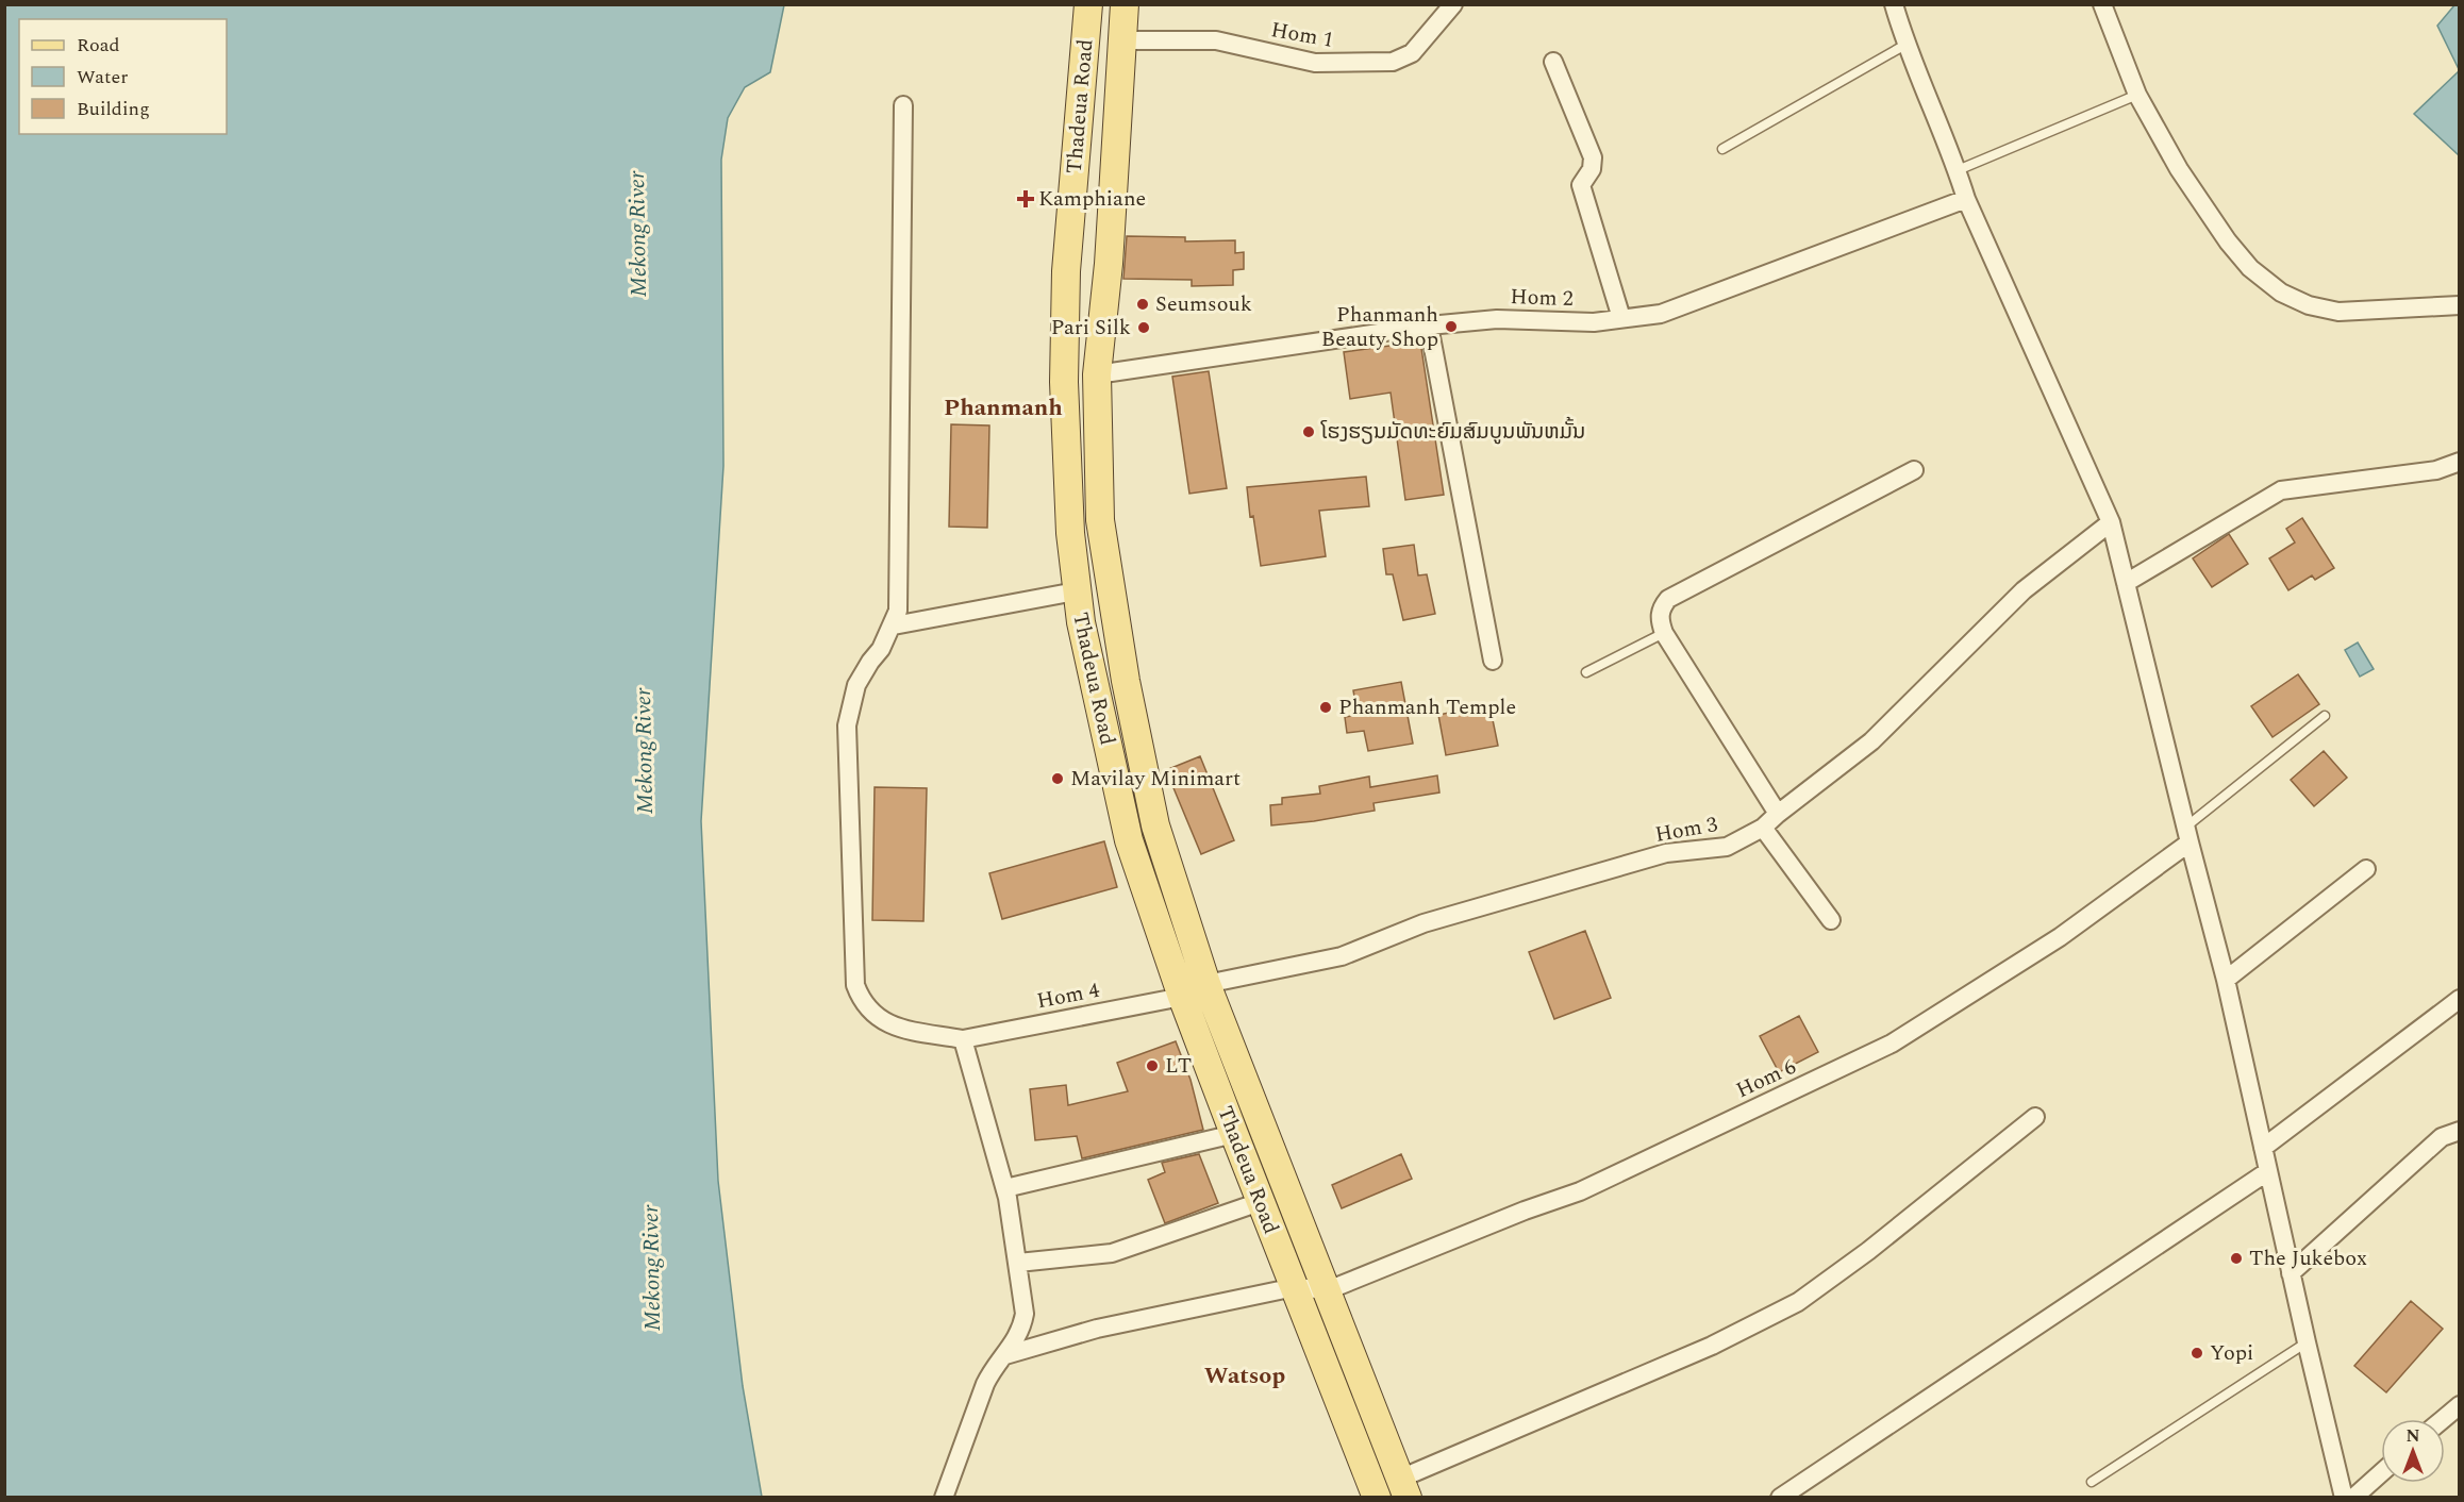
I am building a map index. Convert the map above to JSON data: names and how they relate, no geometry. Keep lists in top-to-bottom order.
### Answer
{
  "streets": {
    "main road": ["Thadeua Road"],
    "street": [
      "Hom 1",
      "Hom 2",
      "Hom 3",
      "Hom 4",
      "Hom 6"
    ]
  },
  "crossings": [
    ["Hom 1", "Thadeua Road"],
    ["Thadeua Road", "Hom 2"],
    ["Thadeua Road", "Hom 3"],
    ["Thadeua Road", "Hom 4"],
    ["Thadeua Road", "Hom 6"]
  ],
  "districts": ["Phanmanh", "Watsop"],
  "water": ["Mekong River"],
  "places": {
    "health": ["Kamphiane"],
    "other": [
      "Seumsouk",
      "Phanmanh Beauty Shop",
      "Pari Silk",
      "ໂຮງຮຽນມັດທະຍົມສົມບູນພັນຫມັ້ນ",
      "Phanmanh Temple",
      "Mavilay Minimart",
      "LT",
      "The Jukebox",
      "Yopi"
    ]
  },
  "legend": ["Road", "Water", "Building"],
  "north": "top"
}
